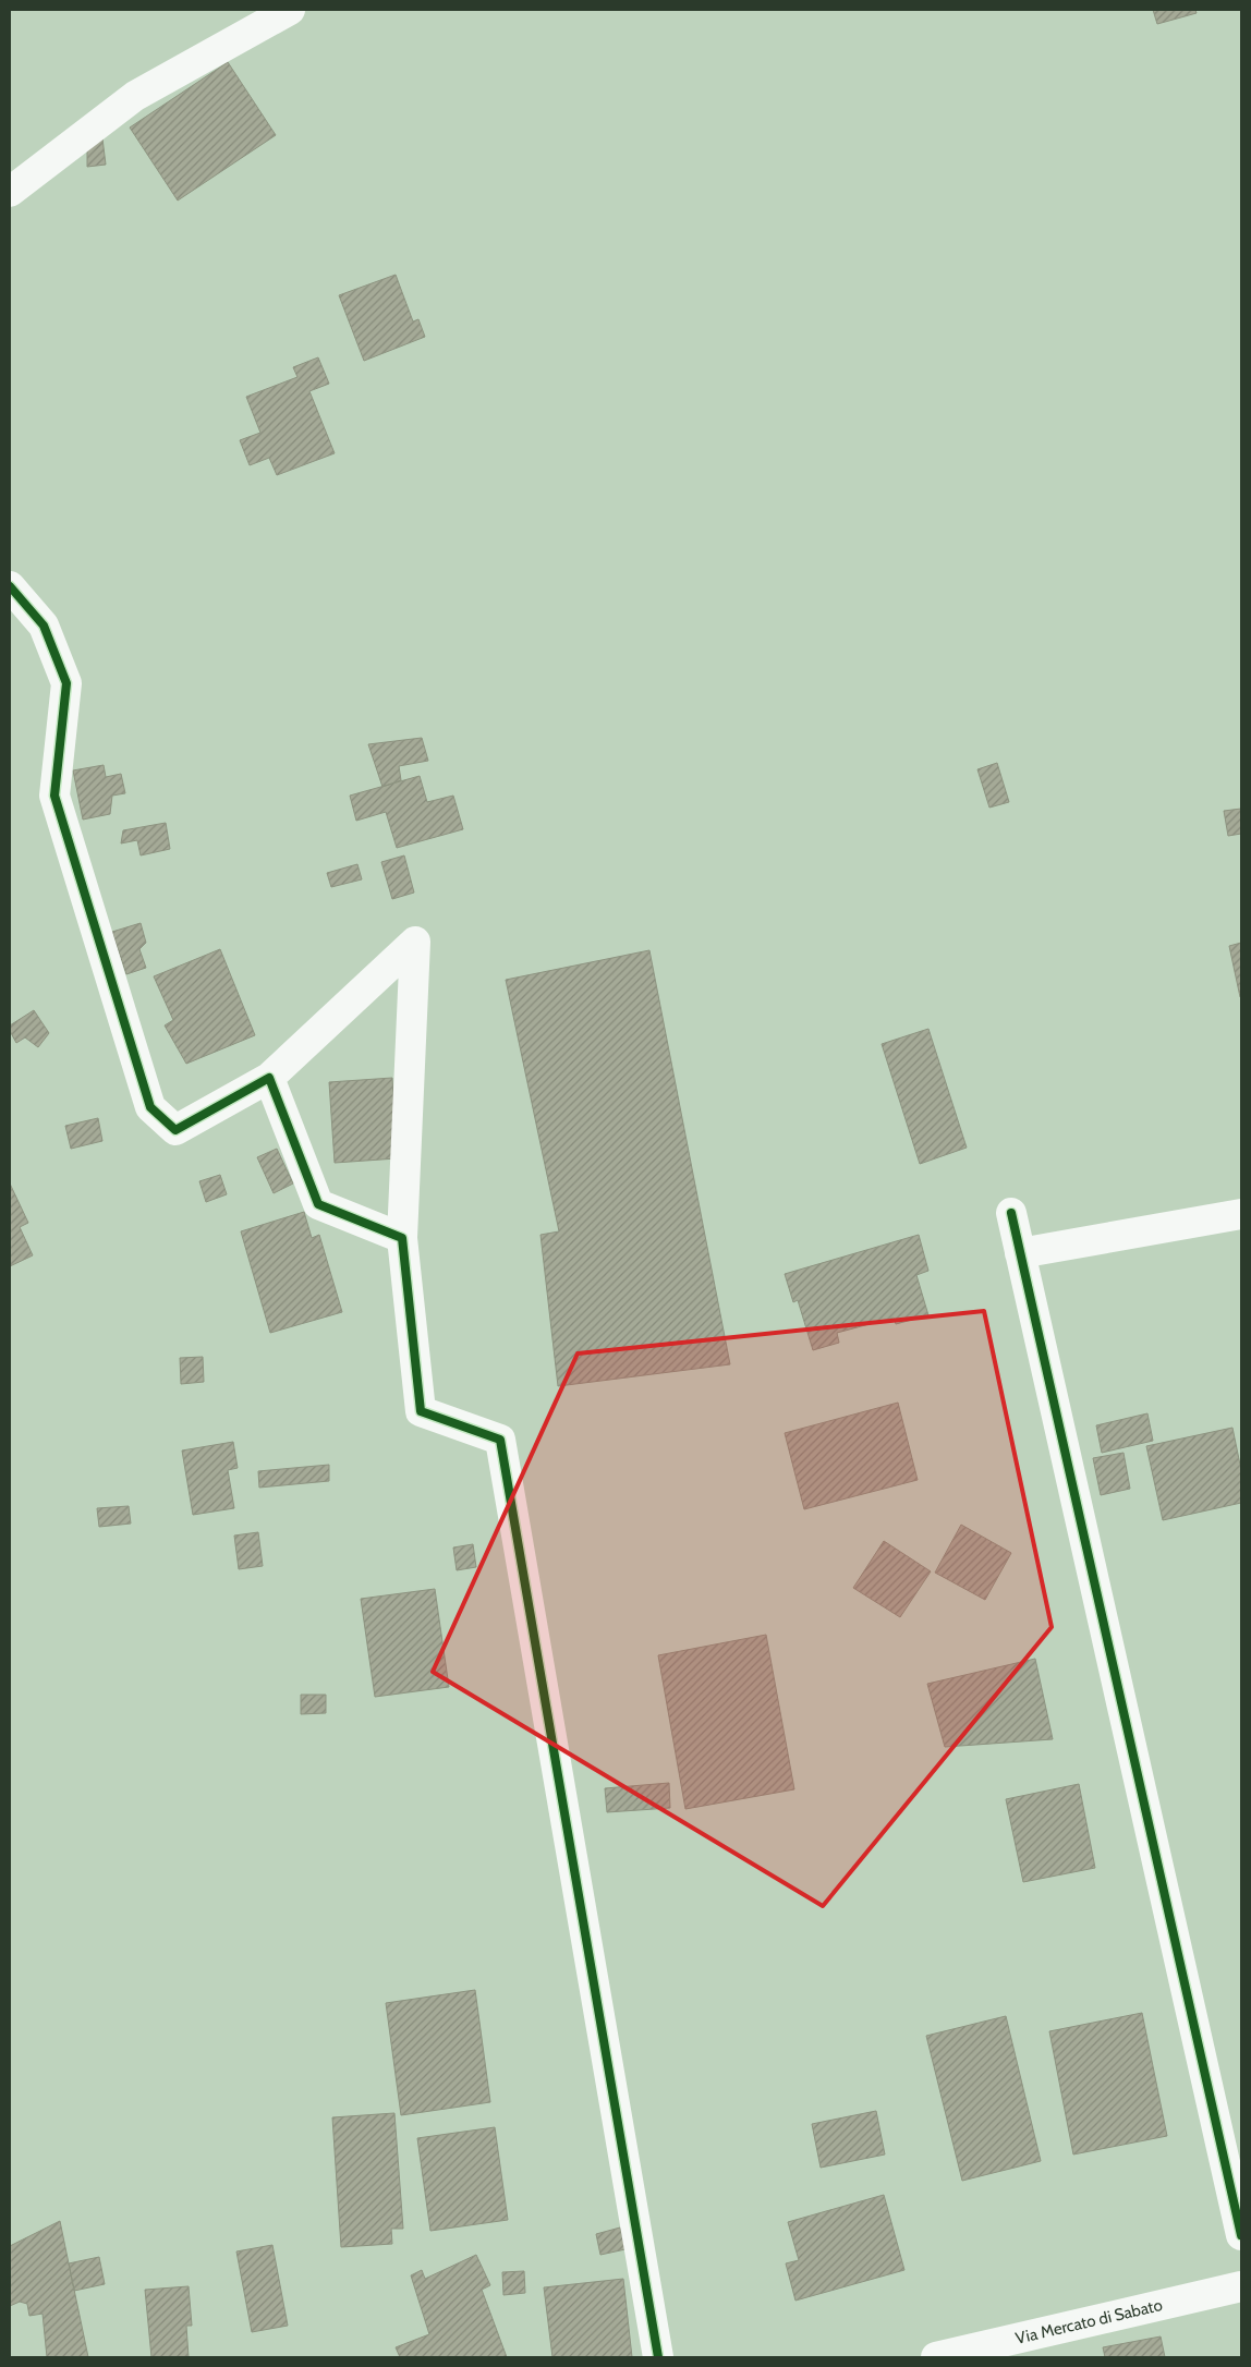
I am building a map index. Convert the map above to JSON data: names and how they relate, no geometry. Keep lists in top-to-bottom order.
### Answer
{
  "streets": {
    "street": ["Via Mercato di Sabato"]
  }
}
